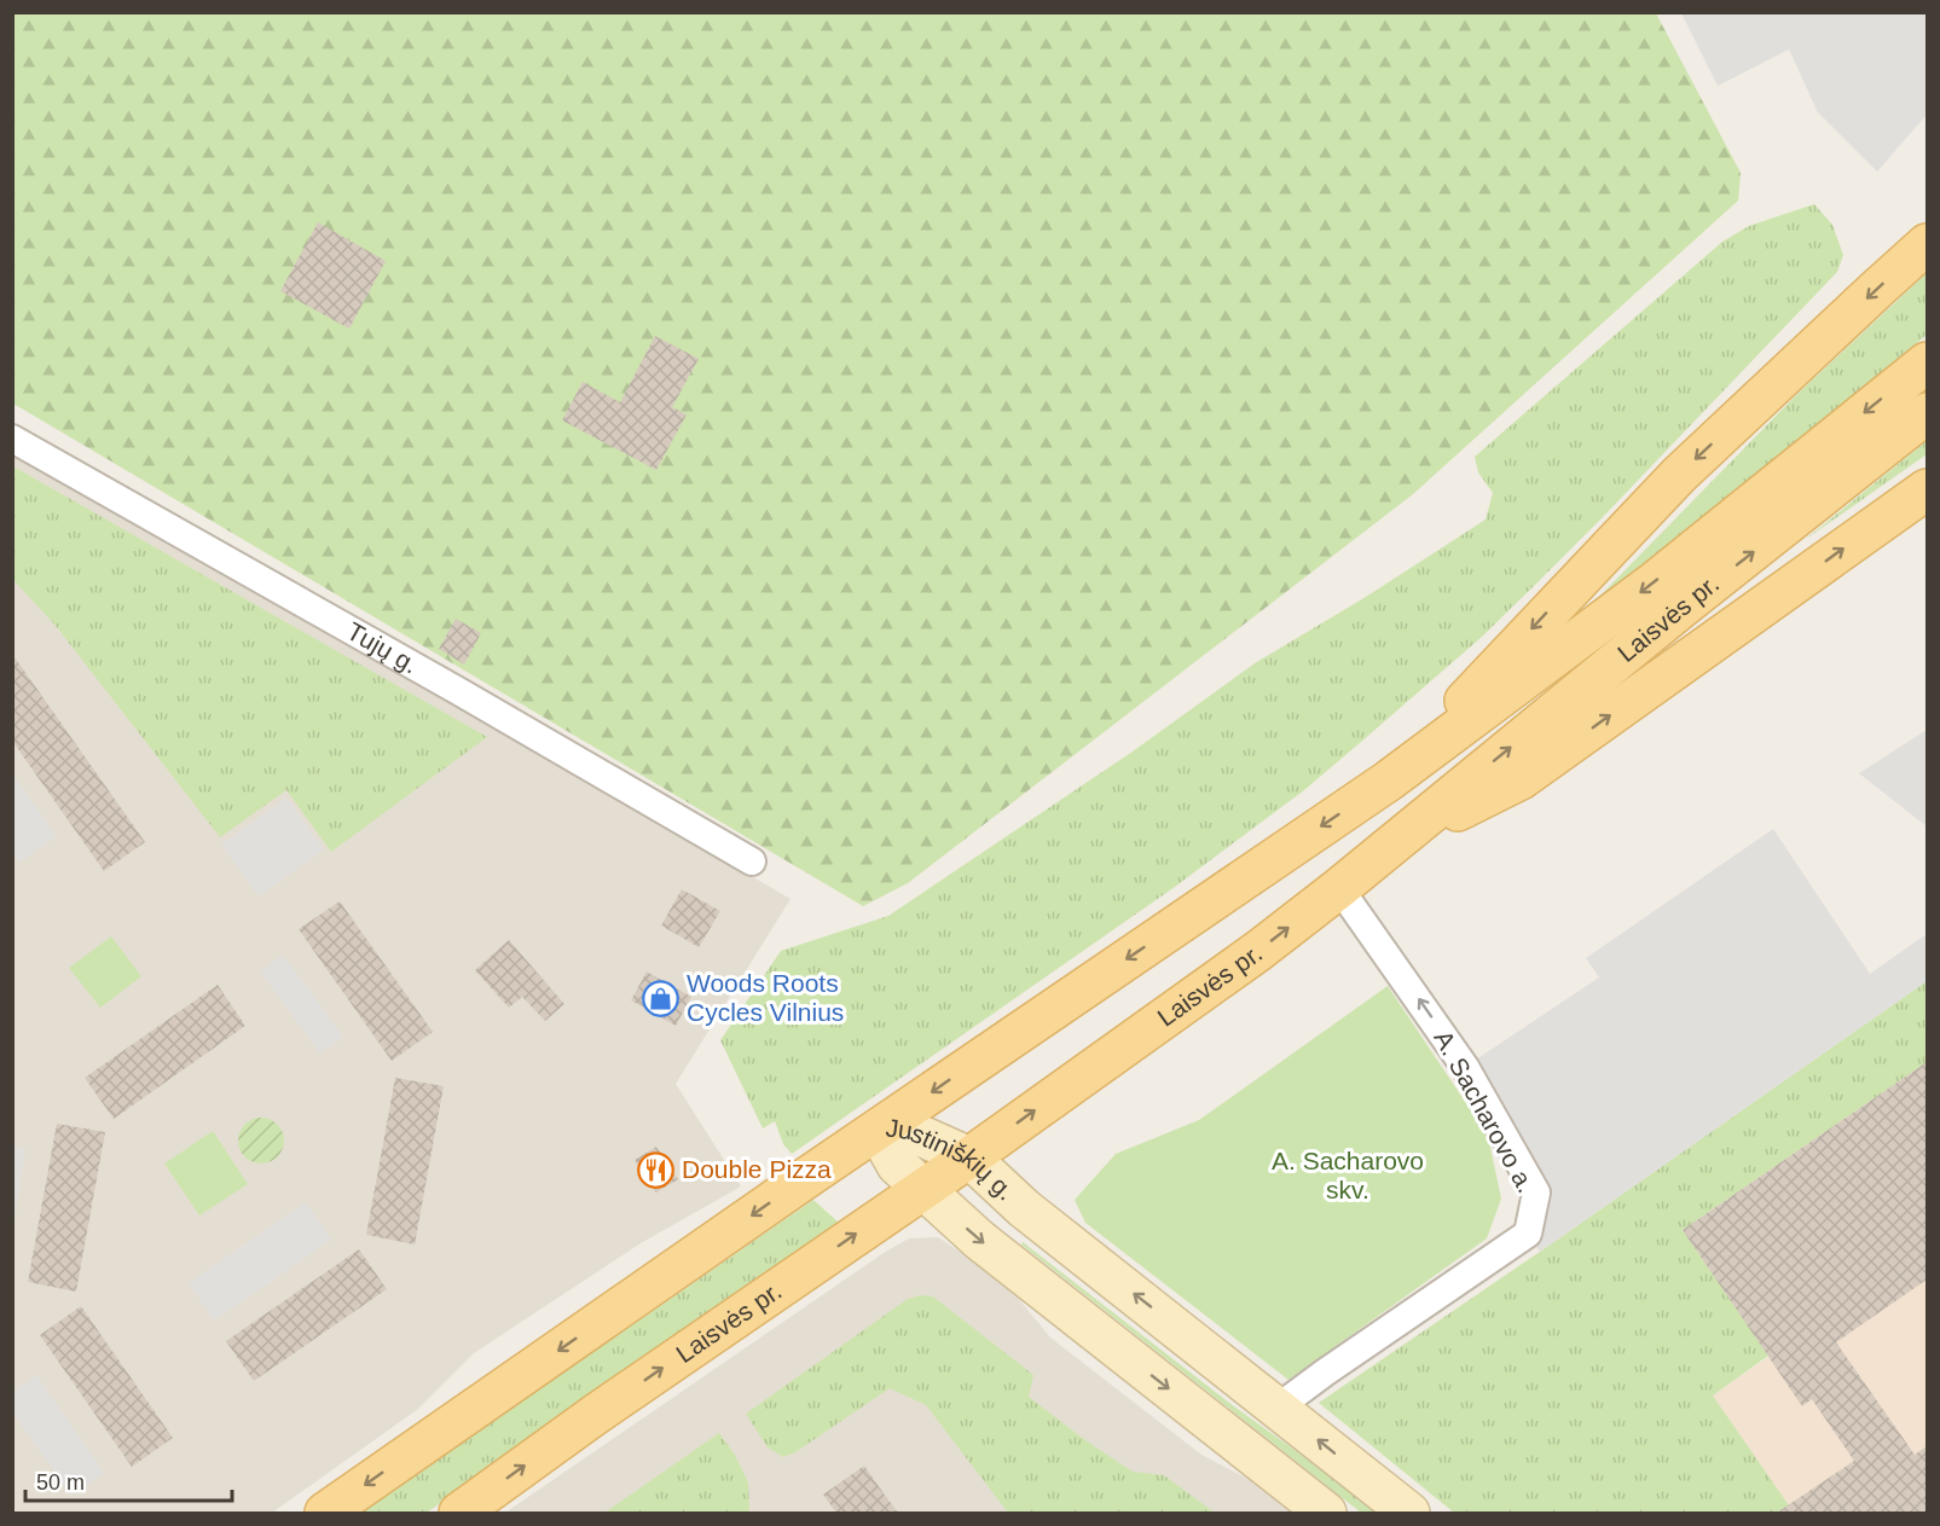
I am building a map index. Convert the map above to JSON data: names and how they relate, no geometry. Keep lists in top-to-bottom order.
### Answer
{
  "streets": {
    "main road": ["Laisvės pr.", "Justiniškių g."],
    "street": ["Tujų g.", "A. Sacharovo a."]
  },
  "crossings": [
    ["Laisvės pr.", "A. Sacharovo a."],
    ["Laisvės pr.", "Justiniškių g."],
    ["A. Sacharovo a.", "Justiniškių g."]
  ],
  "parks": ["A. Sacharovo skv."],
  "places": {
    "shop": ["Woods Roots Cycles Vilnius"],
    "restaurant": ["Double Pizza"]
  },
  "scale_bar": "50 m"
}
